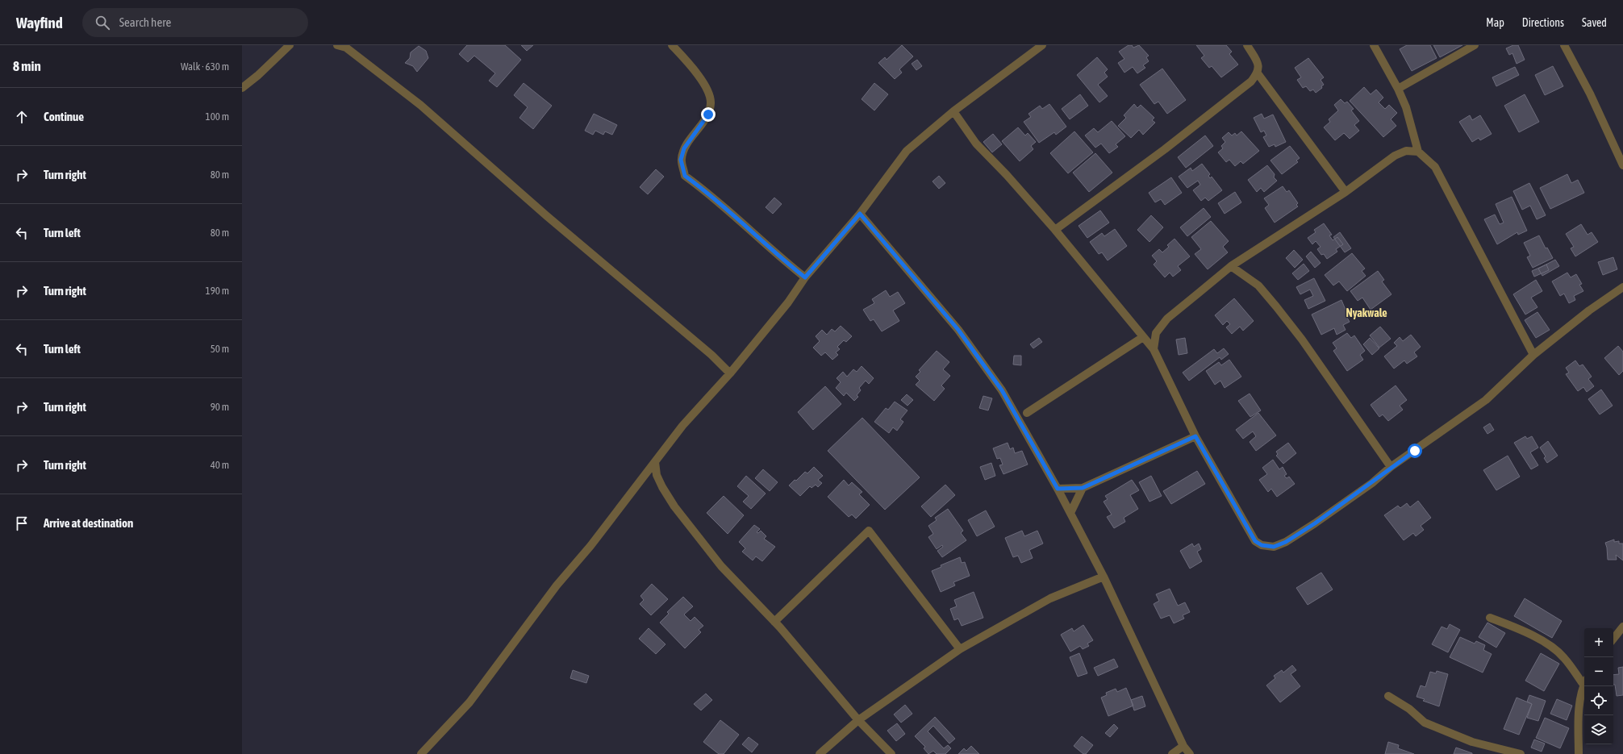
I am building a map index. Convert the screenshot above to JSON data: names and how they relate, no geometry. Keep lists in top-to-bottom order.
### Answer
{
  "districts": ["Nyakwale"],
  "page": {
    "header": "Wayfind",
    "search": "Search here",
    "nav": ["Map", "Directions", "Saved"],
    "heading": ["8 min", "Walk · 630 m"],
    "list": [
      ["Continue", "100 m"],
      ["Turn right", "80 m"],
      ["Turn left", "80 m"],
      ["Turn right", "190 m"],
      ["Turn left", "50 m"],
      ["Turn right", "90 m"],
      ["Turn right", "40 m"],
      "Arrive at destination"
    ],
    "map_buttons": ["+", "−"]
  }
}
